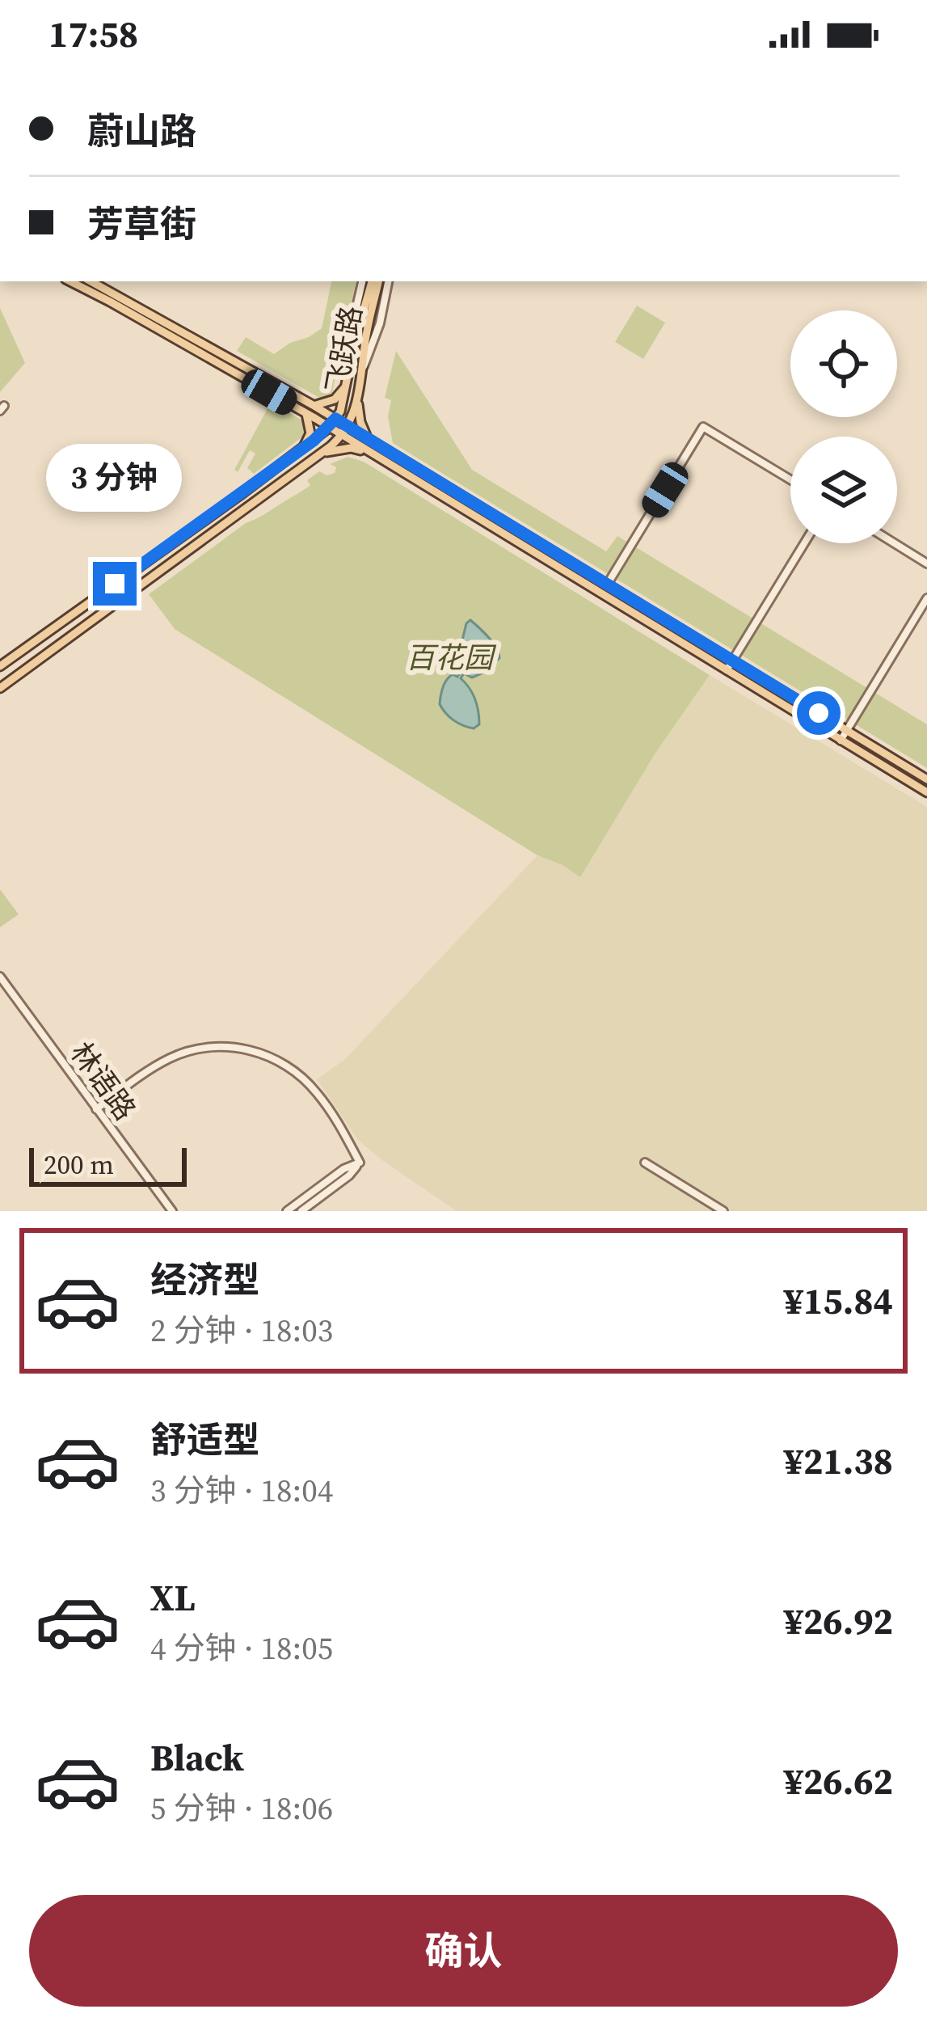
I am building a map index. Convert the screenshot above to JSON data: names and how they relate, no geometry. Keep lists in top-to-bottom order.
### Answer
{
  "streets": {
    "main road": ["飞跃路"],
    "street": ["林语路"]
  },
  "parks": ["百花园"],
  "scale_bar": "200 m",
  "page": {
    "status": "17:58",
    "banner": ["蔚山路", "芳草街"],
    "bubble": "3 分钟",
    "scale": "200 m",
    "list": [
      {
        "name": "经济型",
        "note": "2 分钟 · 18:03",
        "value": "¥15.84"
      },
      {
        "name": "舒适型",
        "note": "3 分钟 · 18:04",
        "value": "¥21.38"
      },
      {
        "name": "XL",
        "note": "4 分钟 · 18:05",
        "value": "¥26.92"
      },
      {
        "name": "Black",
        "note": "5 分钟 · 18:06",
        "value": "¥26.62"
      }
    ],
    "buttons": "确认"
  }
}
